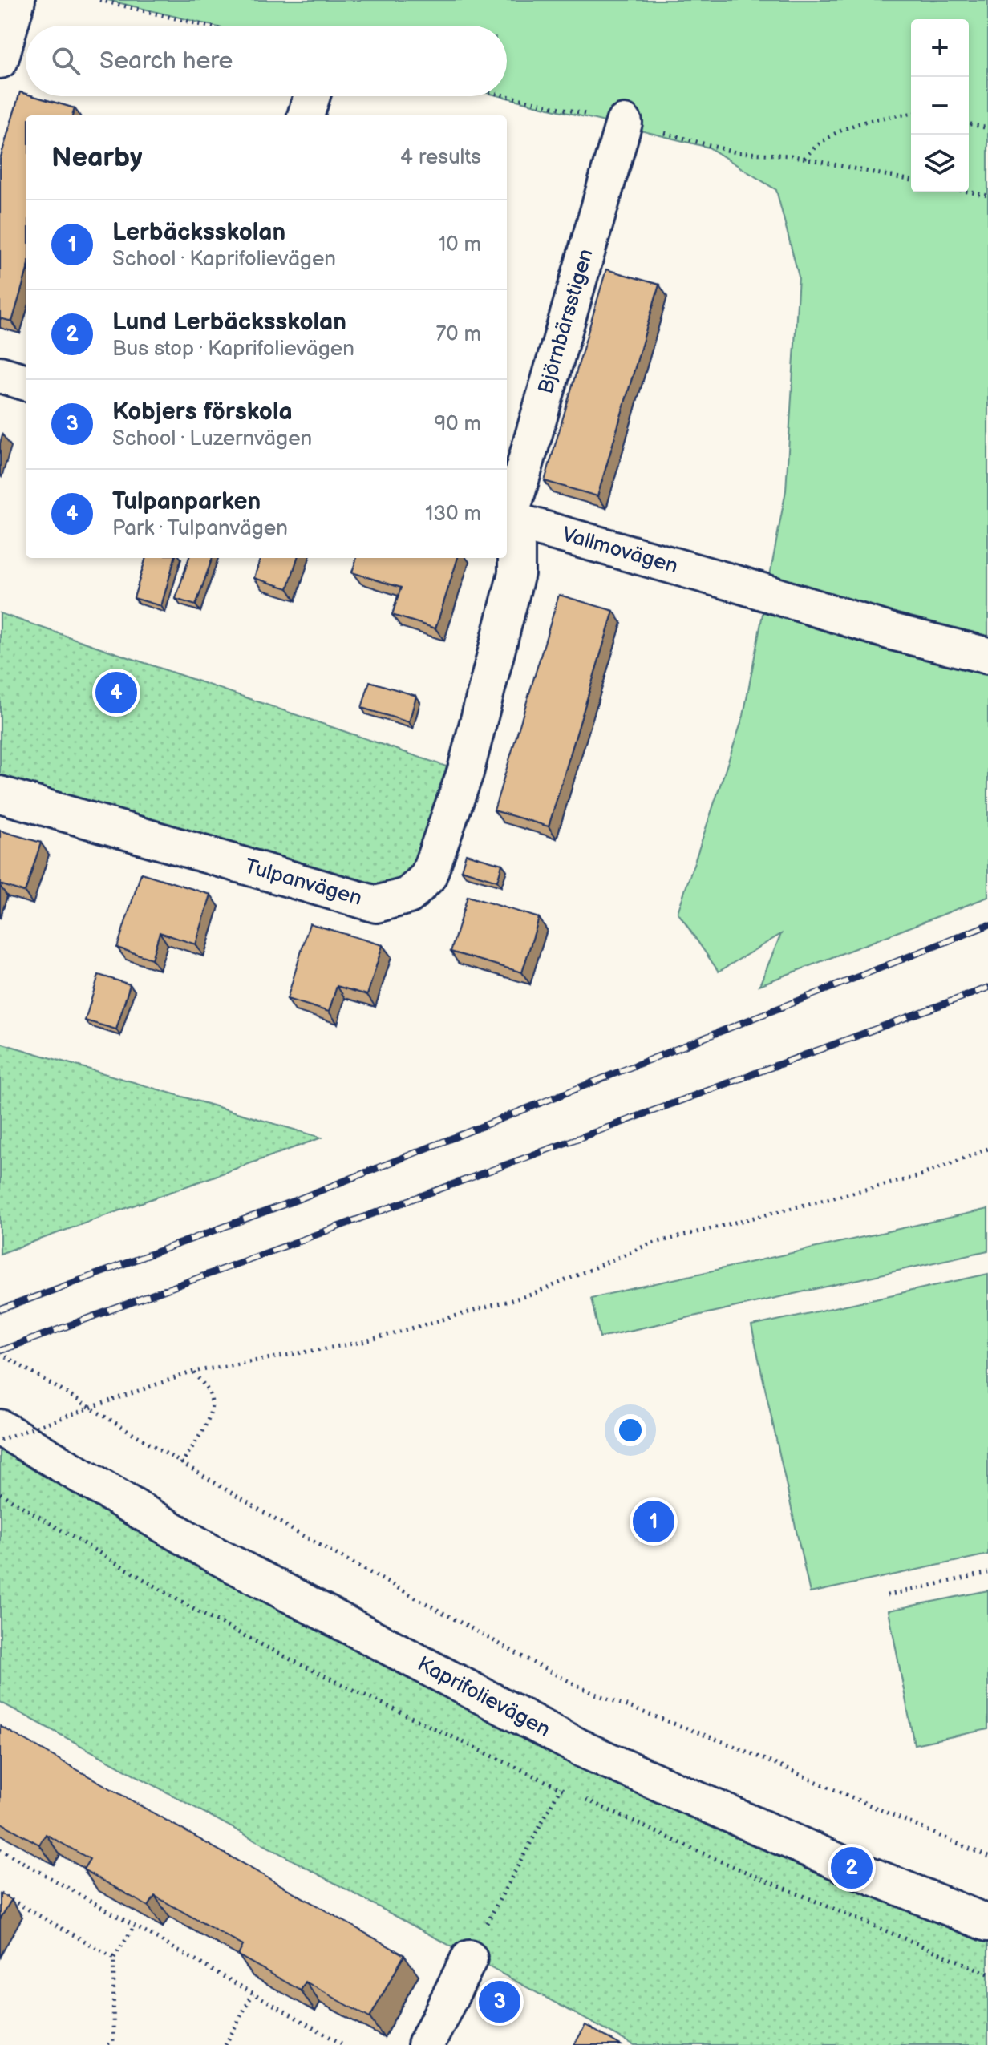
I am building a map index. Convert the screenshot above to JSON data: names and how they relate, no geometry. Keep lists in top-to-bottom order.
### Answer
{
  "streets": {
    "street": [
      "Björnbärsstigen",
      "Vallmovägen",
      "Tulpanvägen",
      "Kaprifolievägen"
    ]
  },
  "page": {
    "map_buttons": ["+", "−"],
    "search": "Search here",
    "heading": ["Nearby", "4 results"],
    "list": [
      {
        "mark": "1",
        "name": "Lerbäcksskolan",
        "note": "School · Kaprifolievägen",
        "value": "10 m"
      },
      {
        "mark": "2",
        "name": "Lund Lerbäcksskolan",
        "note": "Bus stop · Kaprifolievägen",
        "value": "70 m"
      },
      {
        "mark": "3",
        "name": "Kobjers förskola",
        "note": "School · Luzernvägen",
        "value": "90 m"
      },
      {
        "mark": "4",
        "name": "Tulpanparken",
        "note": "Park · Tulpanvägen",
        "value": "130 m"
      }
    ],
    "pins": [
      "4",
      "1",
      "2",
      "3"
    ]
  }
}
